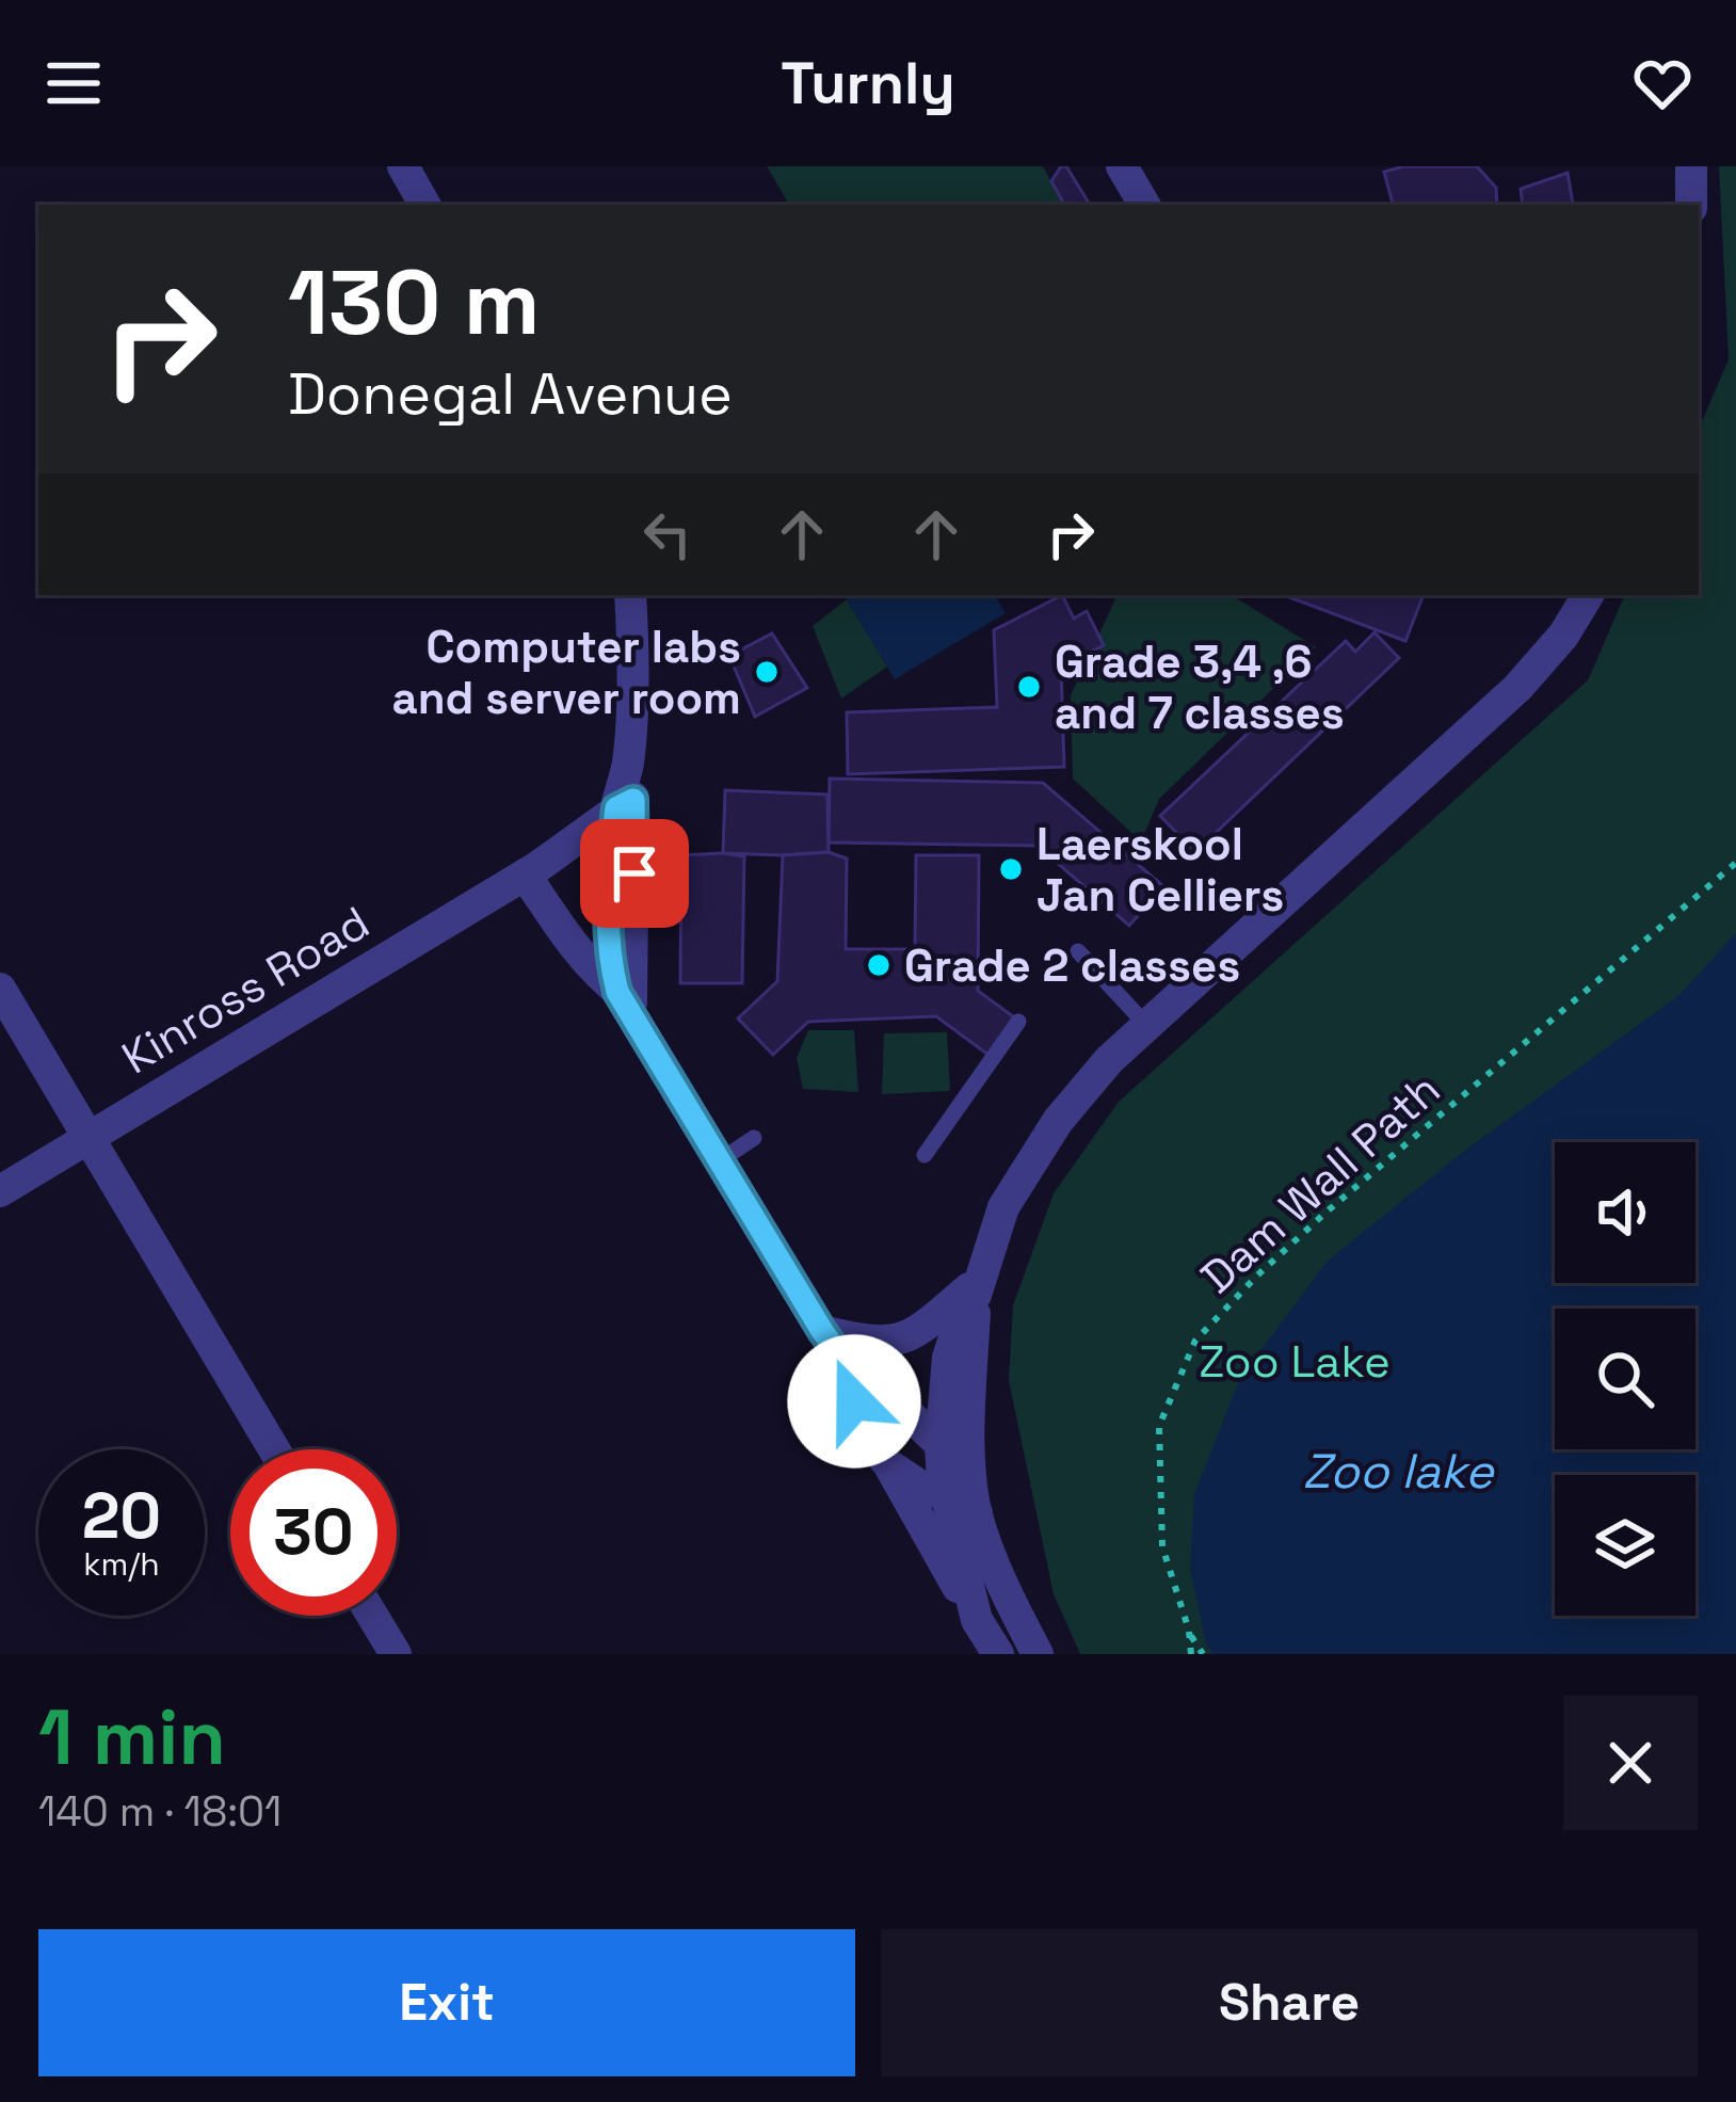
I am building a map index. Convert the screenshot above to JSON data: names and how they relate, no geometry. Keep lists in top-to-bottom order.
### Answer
{
  "streets": {
    "street": ["Kinross Road"],
    "path": ["Dam Wall Path"]
  },
  "water": ["Zoo lake"],
  "parks": ["Zoo Lake"],
  "places": [
    "Computer labs and server room",
    "Grade 3,4 ,6 and 7 classes",
    "Laerskool Jan Celliers",
    "Grade 2 classes"
  ],
  "page": {
    "header": "Turnly",
    "turn": ["130 m", "Donegal Avenue"],
    "speed": "20 km/h",
    "limit": "30",
    "heading": ["1 min", "140 m · 18:01"],
    "buttons": ["Exit", "Share"]
  }
}
